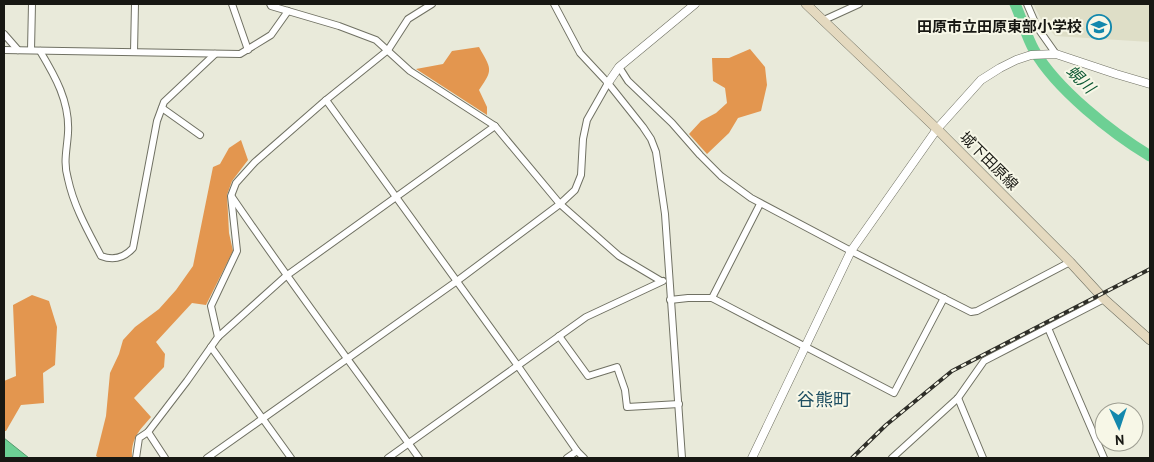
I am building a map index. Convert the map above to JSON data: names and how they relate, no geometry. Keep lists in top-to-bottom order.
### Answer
{
  "streets": {
    "main road": ["城下田原線"]
  },
  "districts": ["谷熊町"],
  "water": ["蜆川"],
  "places": {
    "school or university": ["田原市立田原東部小学校"]
  },
  "north": "bottom"
}
